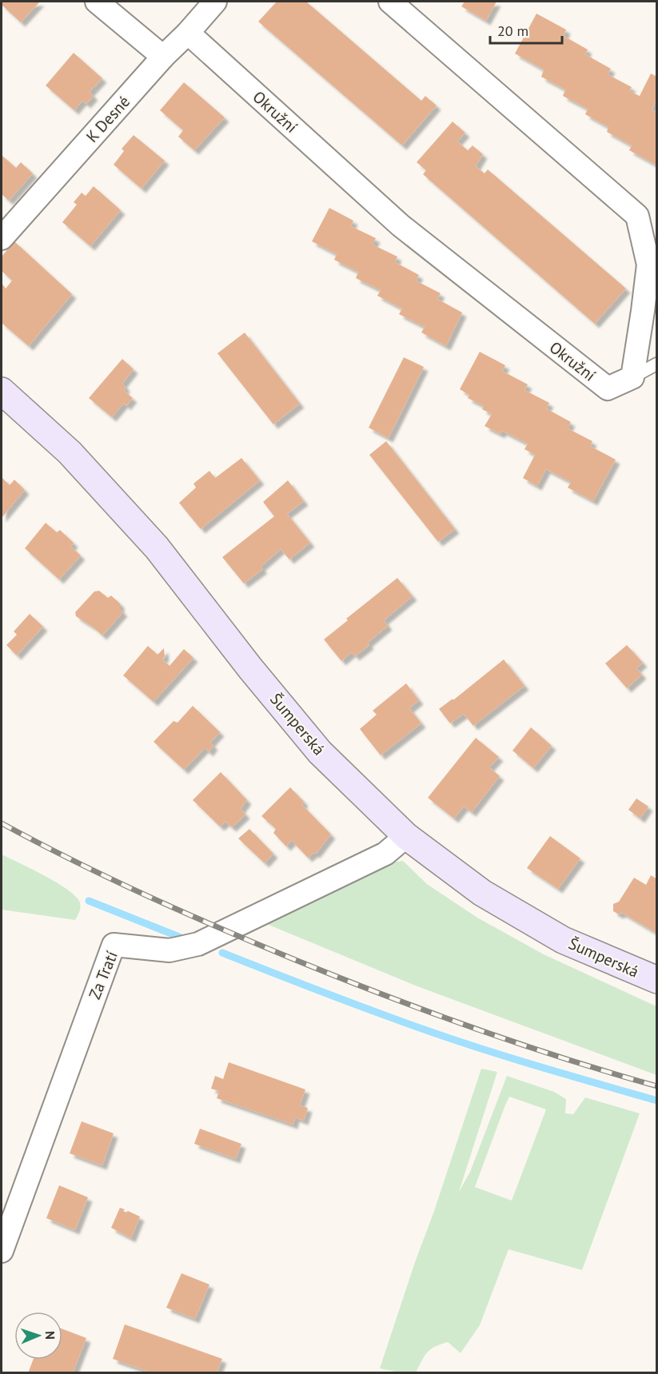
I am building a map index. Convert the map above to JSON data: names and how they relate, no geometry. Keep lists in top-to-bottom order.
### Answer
{
  "streets": {
    "street": [
      "Okružní",
      "K Desné",
      "Šumperská",
      "Za Tratí"
    ]
  },
  "crossings": [
    ["Okružní", "K Desné"],
    ["Šumperská", "Za Tratí"]
  ],
  "scale_bar": "20 m",
  "north": "right"
}
